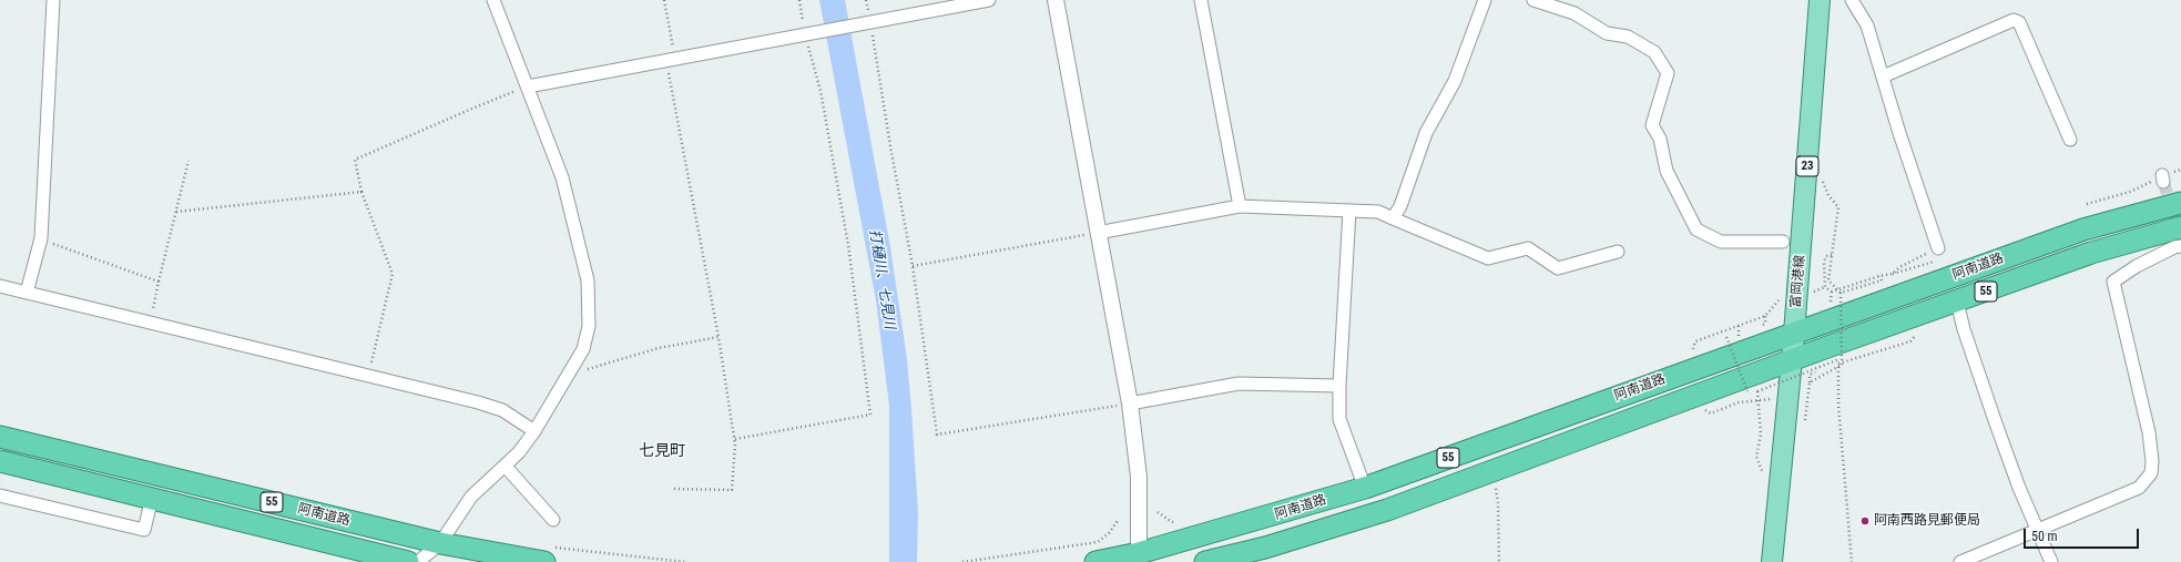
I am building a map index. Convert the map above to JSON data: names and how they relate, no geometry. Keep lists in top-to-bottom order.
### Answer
{
  "streets": {
    "highway": ["阿南道路", "55"],
    "main road": ["23", "富岡港線"]
  },
  "crossings": [
    ["阿南道路", "富岡港線"]
  ],
  "districts": ["七見町"],
  "water": ["打樋川、七見川"],
  "places": ["阿南西路見郵便局"],
  "scale_bar": "50 m"
}
